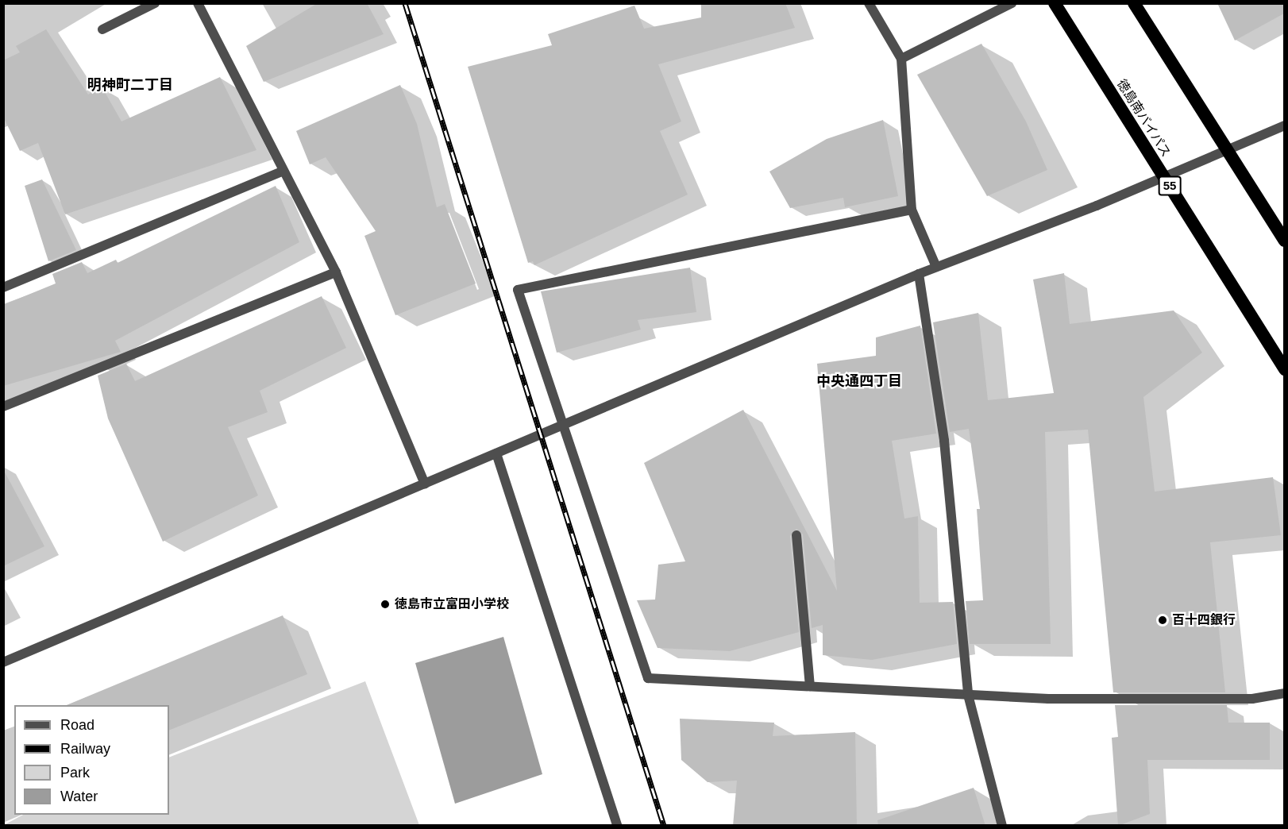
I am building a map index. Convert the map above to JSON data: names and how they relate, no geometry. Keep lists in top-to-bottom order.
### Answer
{
  "streets": {
    "highway": ["徳島南バイパス", "55"]
  },
  "districts": ["明神町二丁目", "中央通四丁目"],
  "places": ["徳島市立富田小学校", "百十四銀行"],
  "legend": [
    "Road",
    "Railway",
    "Park",
    "Water"
  ]
}
